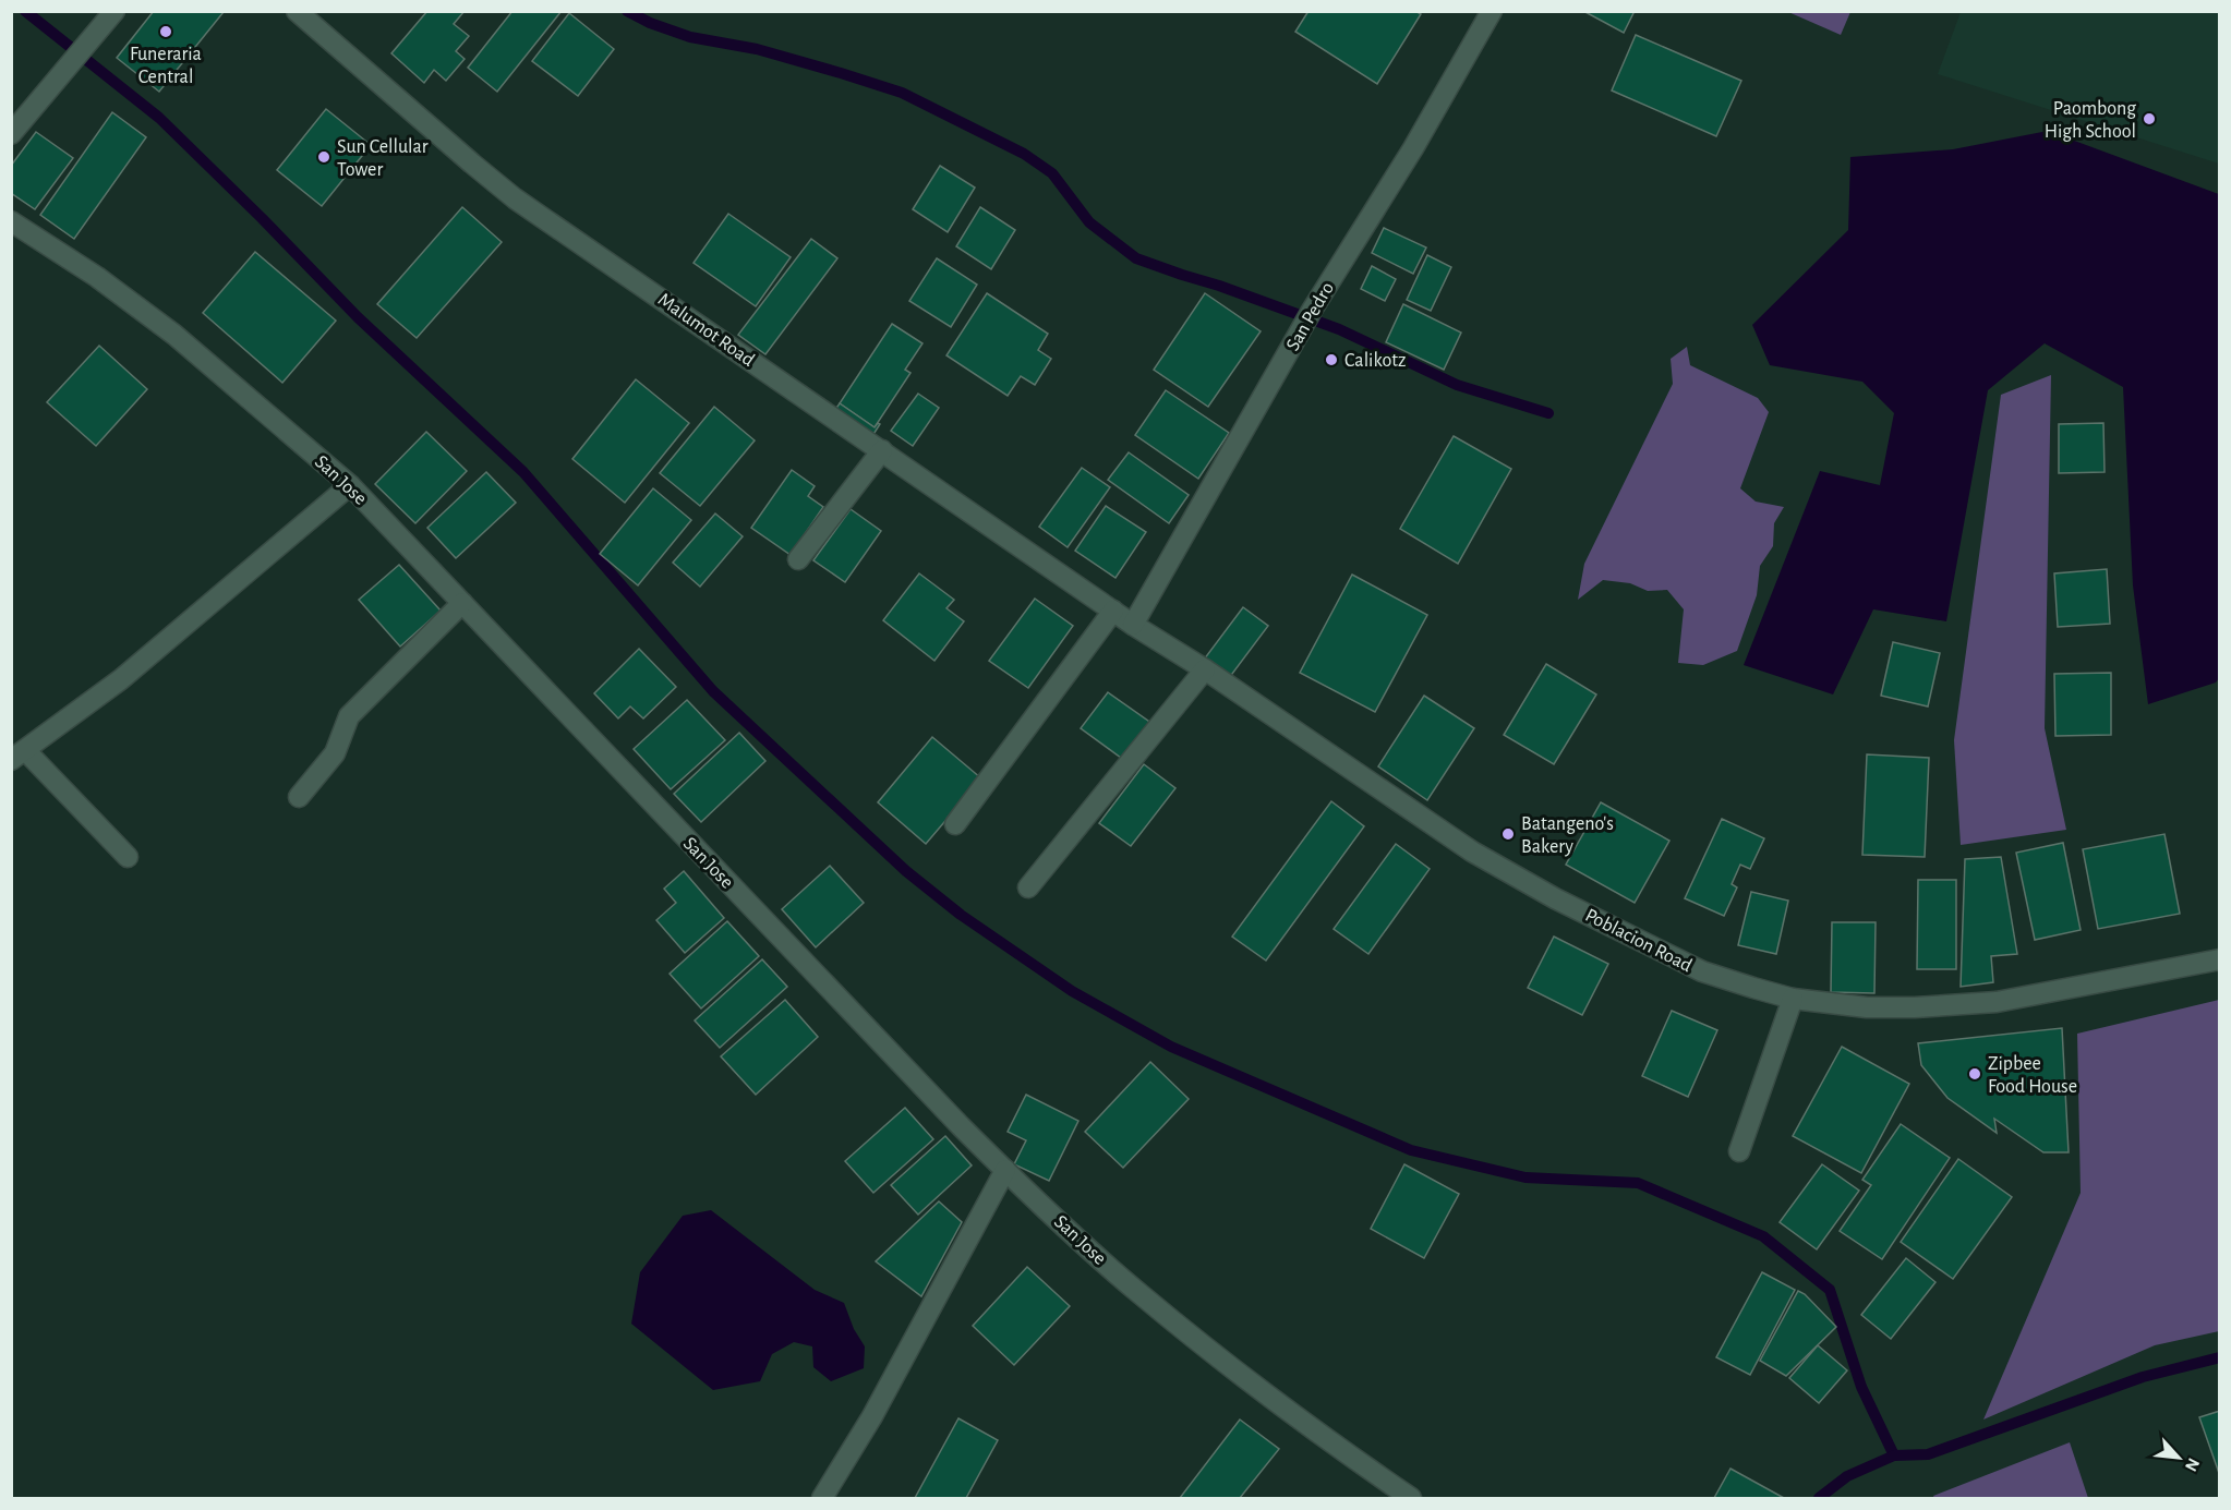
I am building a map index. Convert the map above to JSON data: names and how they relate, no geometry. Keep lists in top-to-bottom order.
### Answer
{
  "streets": {
    "street": [
      "San Pedro",
      "Malumot Road",
      "San Jose",
      "Poblacion Road"
    ]
  },
  "crossings": [
    ["San Pedro", "Malumot Road"],
    ["San Pedro", "Poblacion Road"],
    ["Malumot Road", "Poblacion Road"]
  ],
  "places": [
    "Funeraria Central",
    "Paombong High School",
    "Sun Cellular Tower",
    "Calikotz",
    "Batangeno's Bakery",
    "Zipbee Food House"
  ],
  "north": "bottom right"
}
